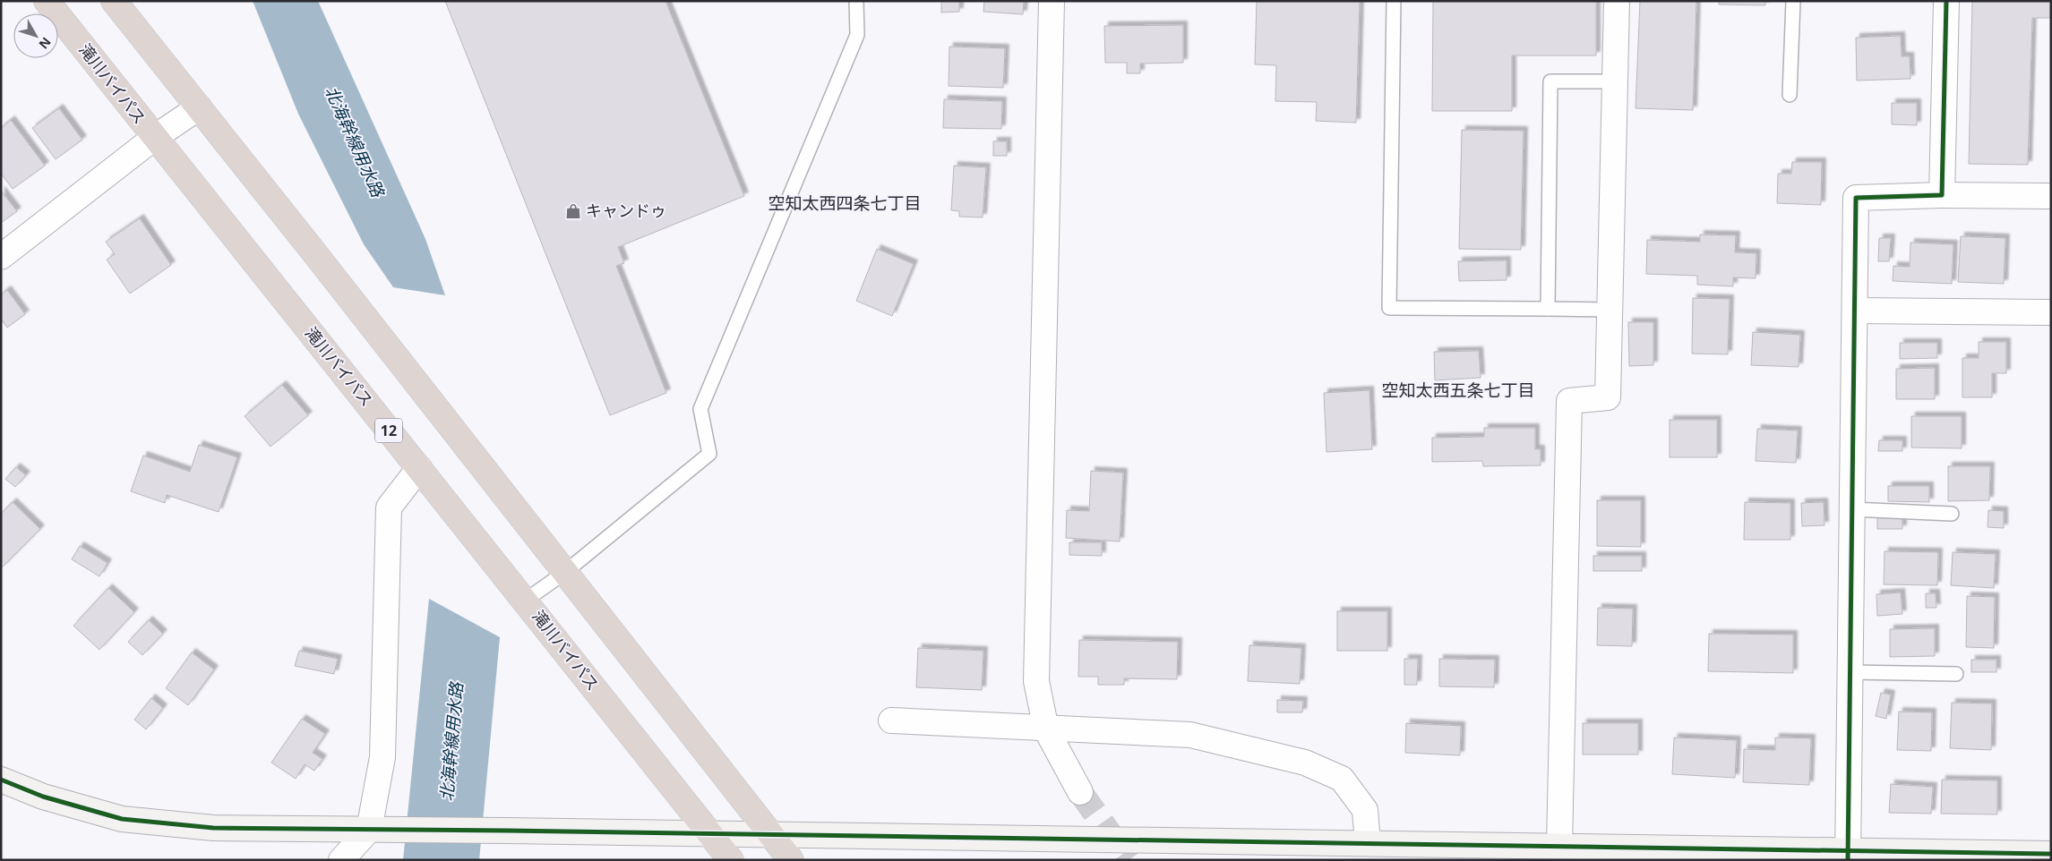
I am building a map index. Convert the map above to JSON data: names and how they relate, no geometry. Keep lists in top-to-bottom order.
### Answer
{
  "streets": {
    "highway": ["滝川バイパス", "12"]
  },
  "districts": ["空知太西四条七丁目", "空知太西五条七丁目"],
  "water": ["北海幹線用水路"],
  "places": {
    "shop": ["キャンドゥ"]
  },
  "north": "bottom right"
}
